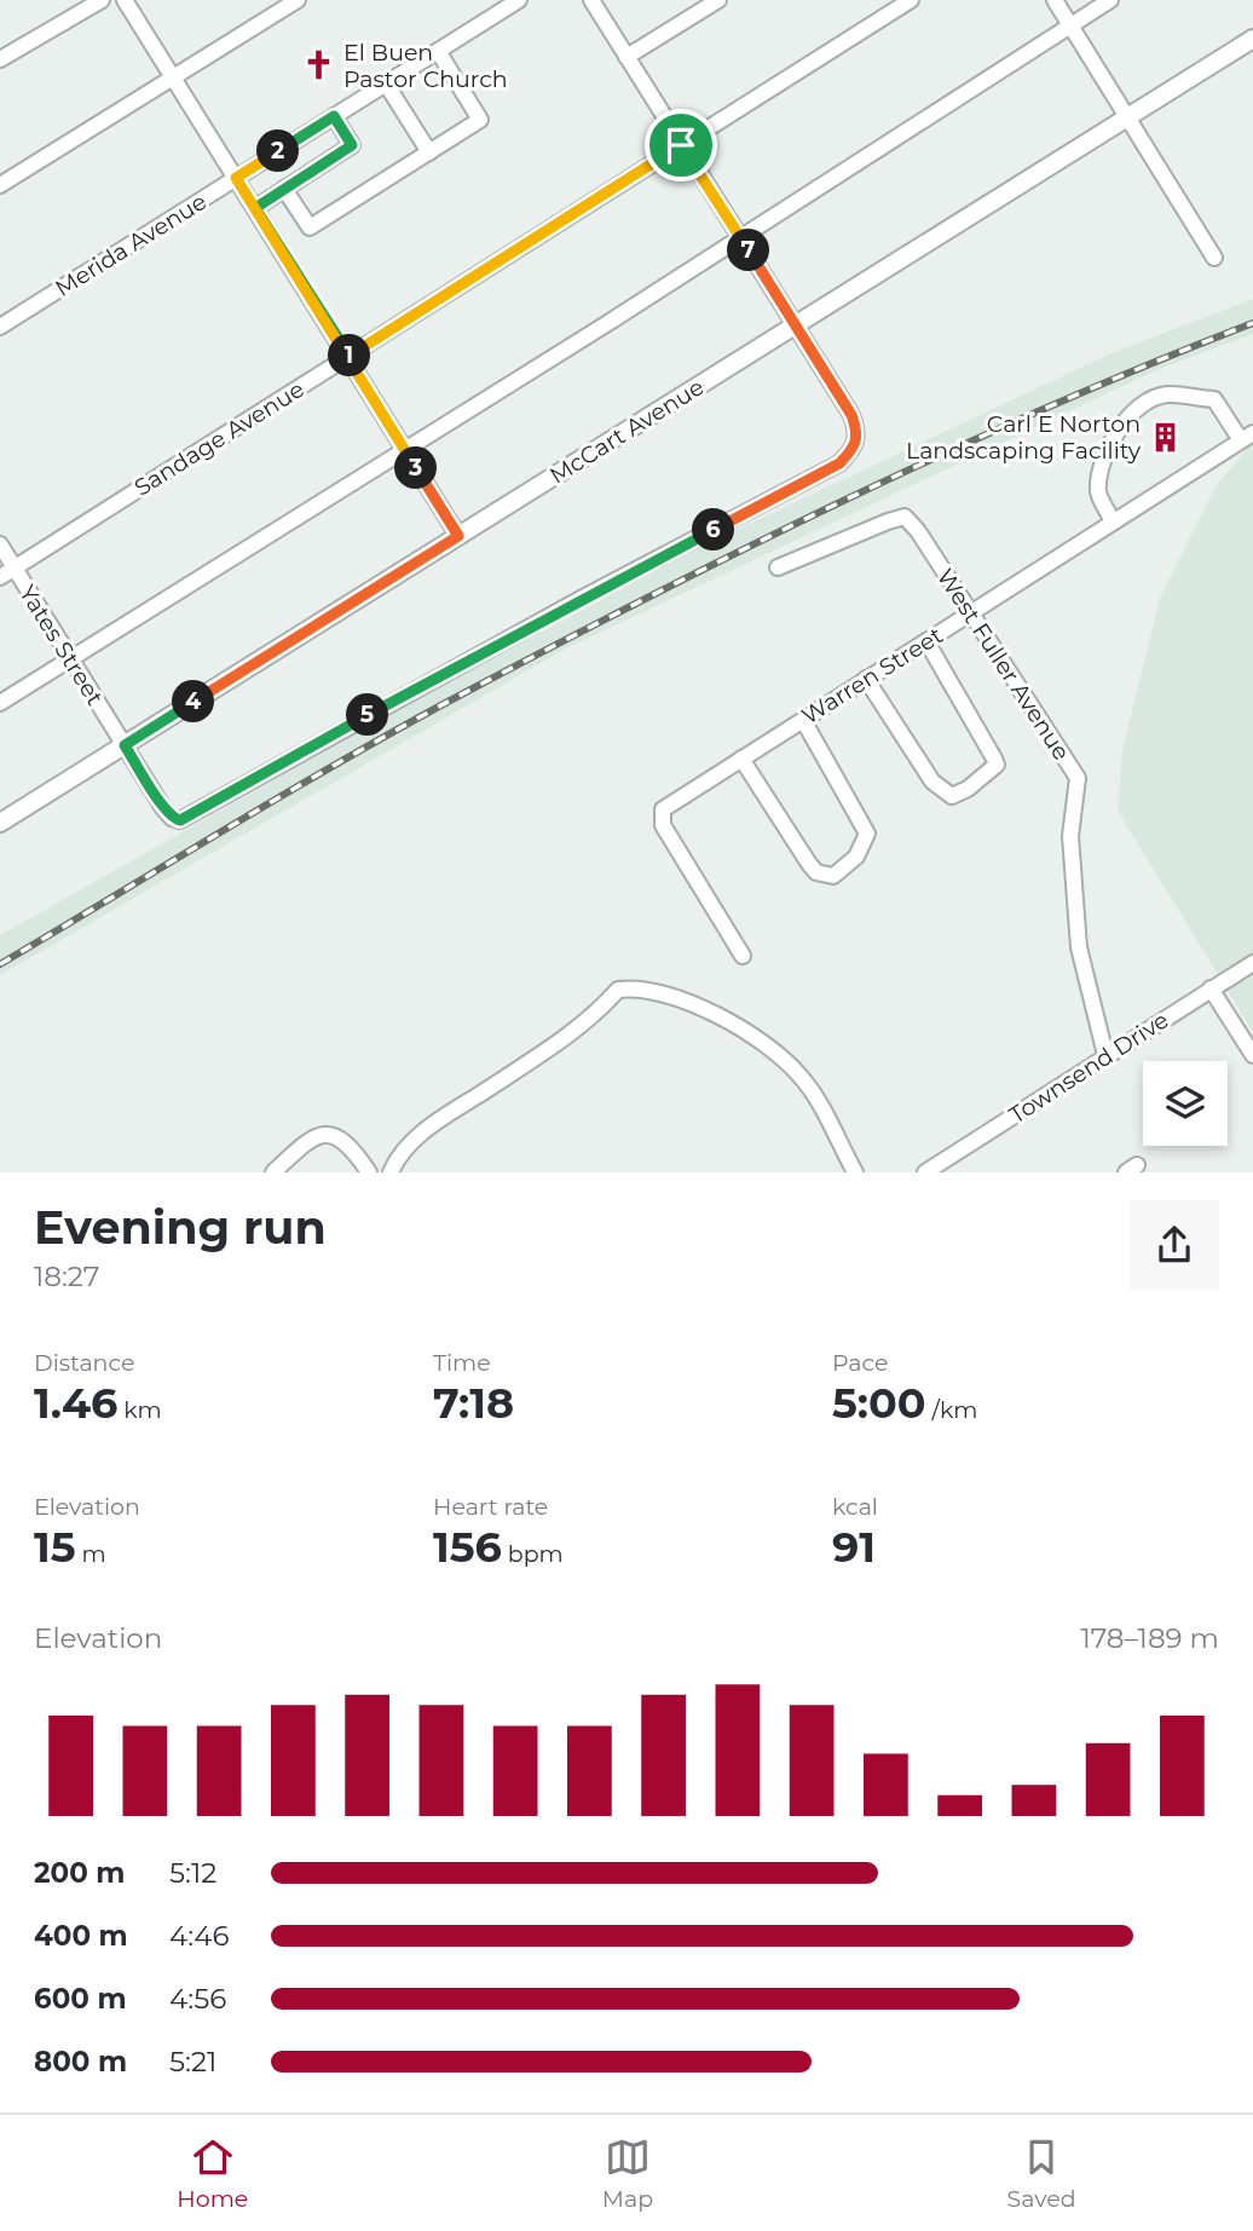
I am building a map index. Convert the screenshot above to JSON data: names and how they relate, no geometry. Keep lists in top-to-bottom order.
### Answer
{
  "streets": {
    "main road": ["McCart Avenue"],
    "street": [
      "Merida Avenue",
      "Sandage Avenue",
      "Yates Street",
      "West Fuller Avenue",
      "Warren Street",
      "Townsend Drive"
    ]
  },
  "crossings": [
    ["McCart Avenue", "Yates Street"],
    ["Sandage Avenue", "Yates Street"],
    ["West Fuller Avenue", "Warren Street"],
    ["West Fuller Avenue", "Townsend Drive"]
  ],
  "places": {
    "church": ["El Buen Pastor Church"],
    "building": ["Carl E Norton Landscaping Facility"]
  },
  "page": {
    "pins": [
      "2",
      "7",
      "1",
      "3",
      "6",
      "4",
      "5"
    ],
    "heading": ["Evening run", "18:27"],
    "stats": [
      ["Distance", "1.46 km"],
      ["Time", "7:18"],
      ["Pace", "5:00 /km"],
      ["Elevation", "15 m"],
      ["Heart rate", "156 bpm"],
      ["kcal", "91"]
    ],
    "chart": ["Elevation", "178–189 m"],
    "list": [
      {
        "name": "200 m",
        "note": "5:12"
      },
      {
        "name": "400 m",
        "note": "4:46"
      },
      {
        "name": "600 m",
        "note": "4:56"
      },
      {
        "name": "800 m",
        "note": "5:21"
      }
    ],
    "tabs": ["Home", "Map", "Saved"]
  }
}
